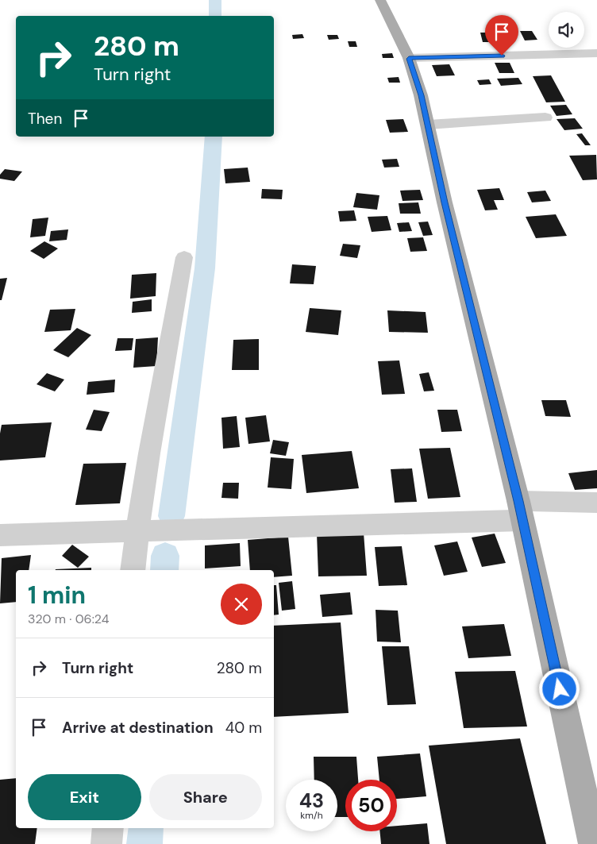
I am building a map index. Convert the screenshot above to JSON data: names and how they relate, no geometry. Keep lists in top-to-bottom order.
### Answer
{
  "page": {
    "turn": ["280 m", "Turn right"],
    "then": "Then",
    "heading": ["1 min", "320 m · 06:24"],
    "list": [
      {
        "name": "Turn right",
        "value": "280 m"
      },
      {
        "name": "Arrive at destination",
        "value": "40 m"
      }
    ],
    "buttons": ["Exit", "Share"],
    "speed": "43 km/h",
    "limit": "50"
  }
}
